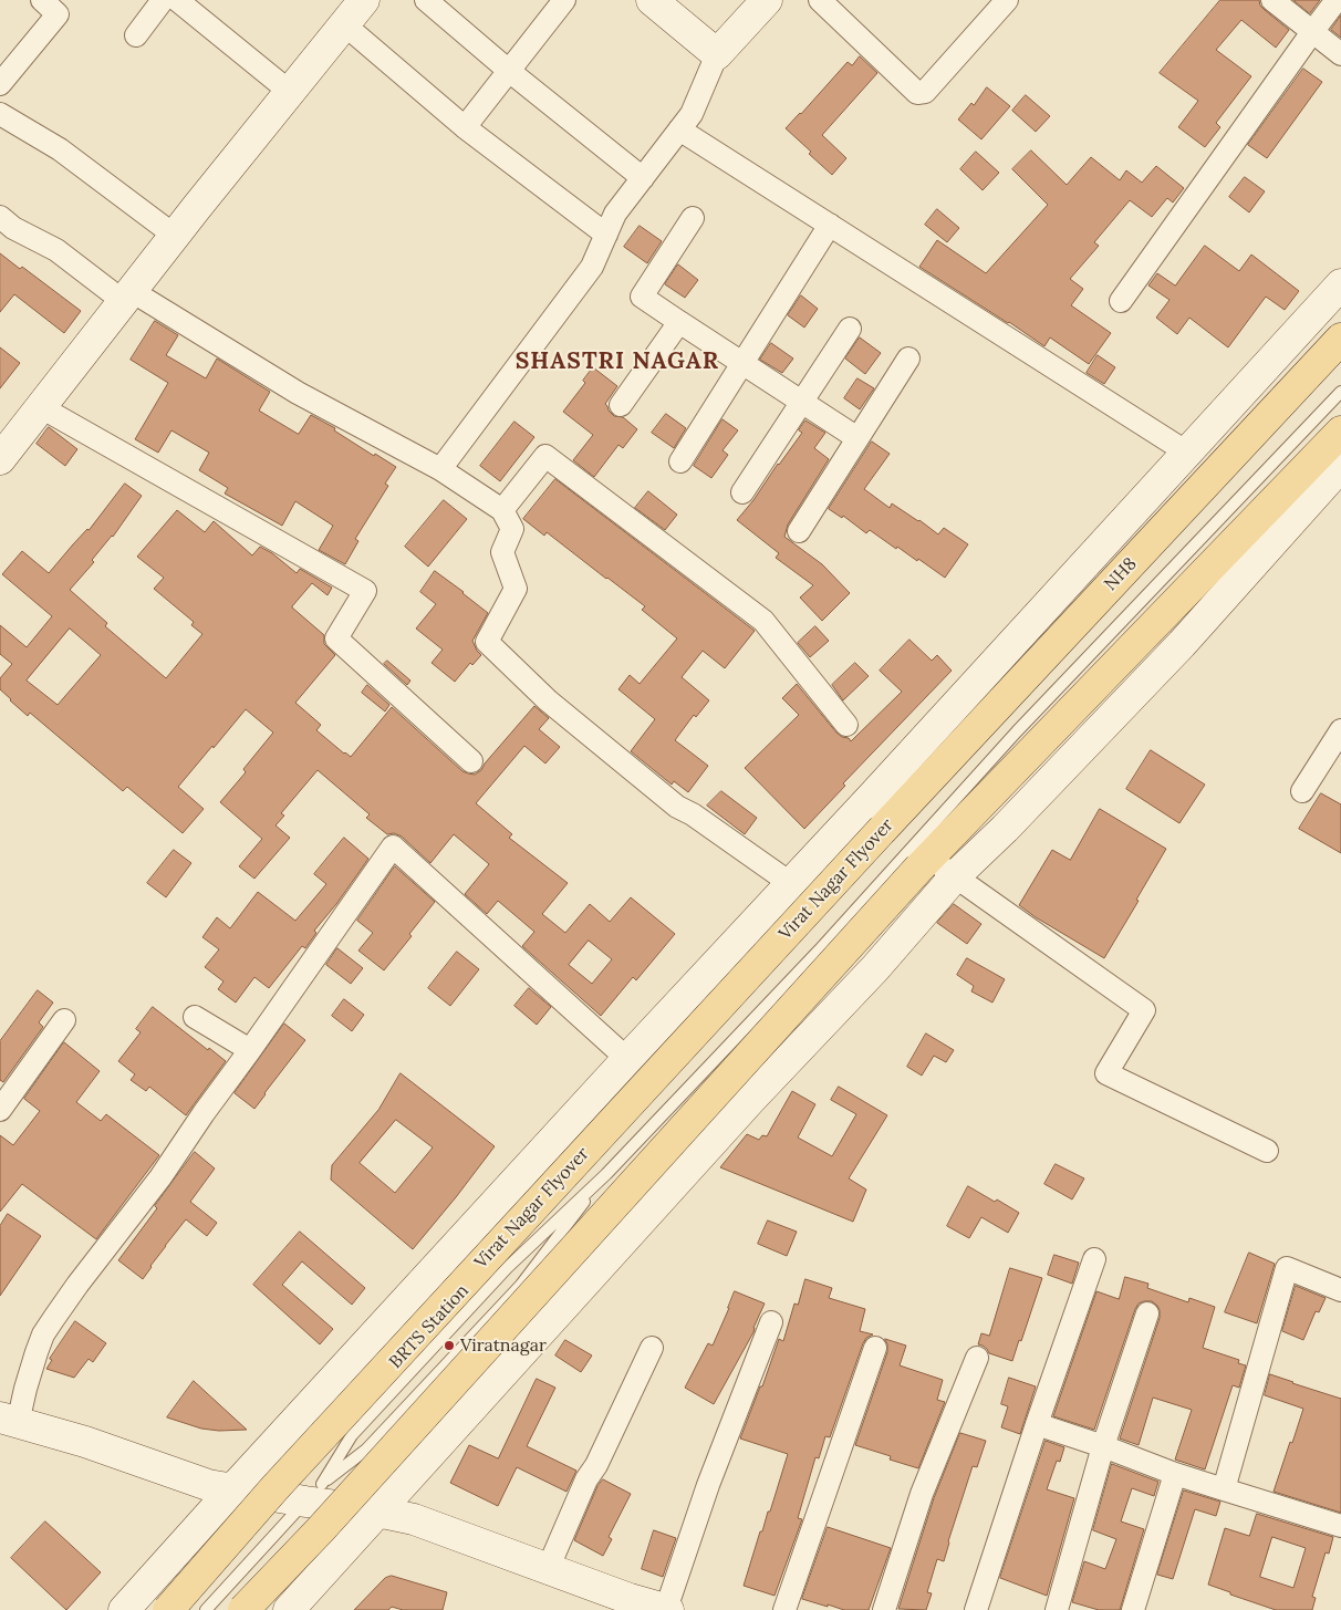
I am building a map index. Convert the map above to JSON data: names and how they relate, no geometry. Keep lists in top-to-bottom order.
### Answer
{
  "streets": {
    "main road": ["NH8", "Virat Nagar Flyover"],
    "lane": ["BRTS Station"]
  },
  "crossings": [
    ["NH8", "Virat Nagar Flyover"]
  ],
  "districts": ["SHASTRI NAGAR"],
  "places": ["Viratnagar"]
}
